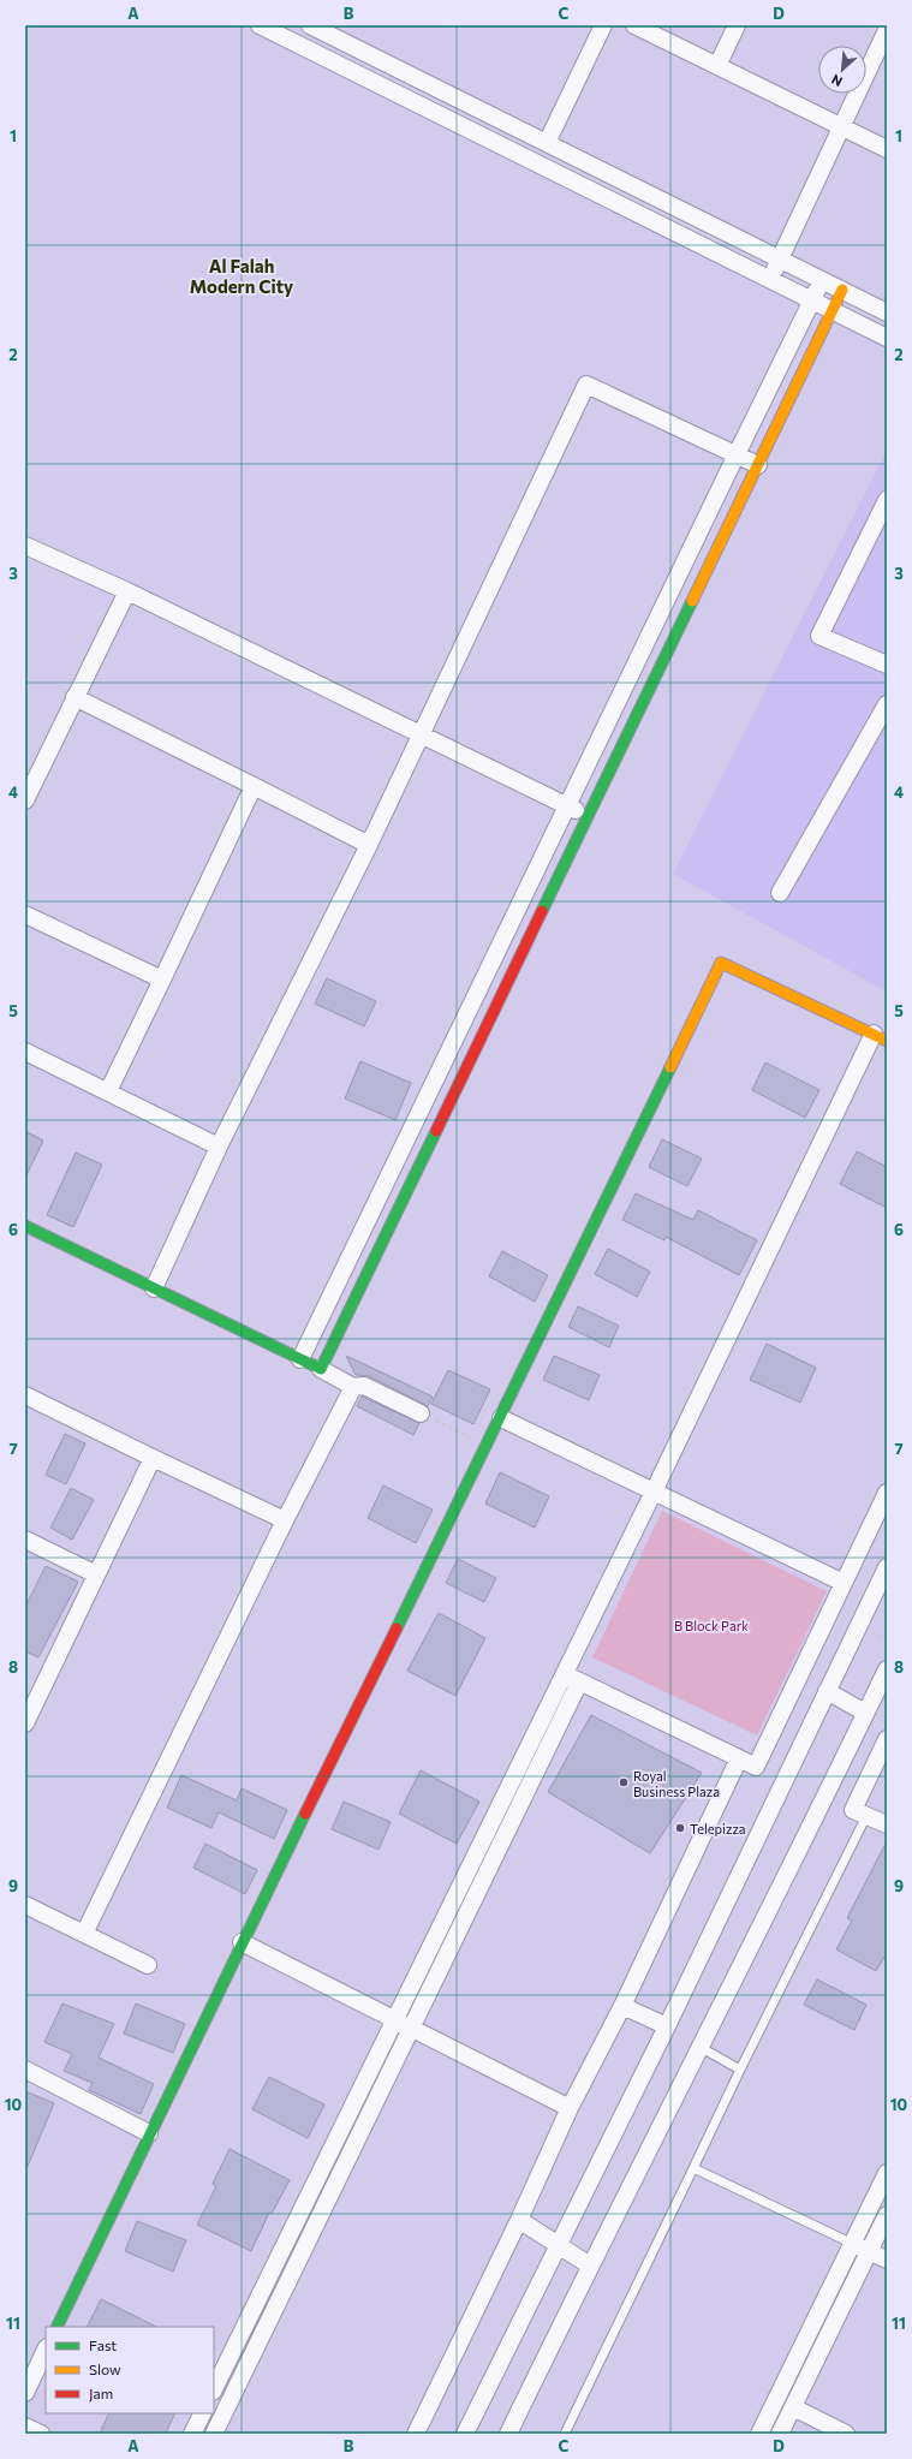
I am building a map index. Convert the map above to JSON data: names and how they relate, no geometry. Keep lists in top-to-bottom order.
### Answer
{
  "districts": ["Al Falah Modern City"],
  "parks": ["B Block Park"],
  "places": ["Royal Business Plaza", "Telepizza"],
  "legend": ["Fast", "Slow", "Jam"],
  "north": "bottom left",
  "grid": {
    "columns": [
      "A",
      "B",
      "C",
      "D"
    ],
    "rows": [
      "1",
      "2",
      "3",
      "4",
      "5",
      "6",
      "7",
      "8",
      "9",
      "10",
      "11"
    ]
  }
}
